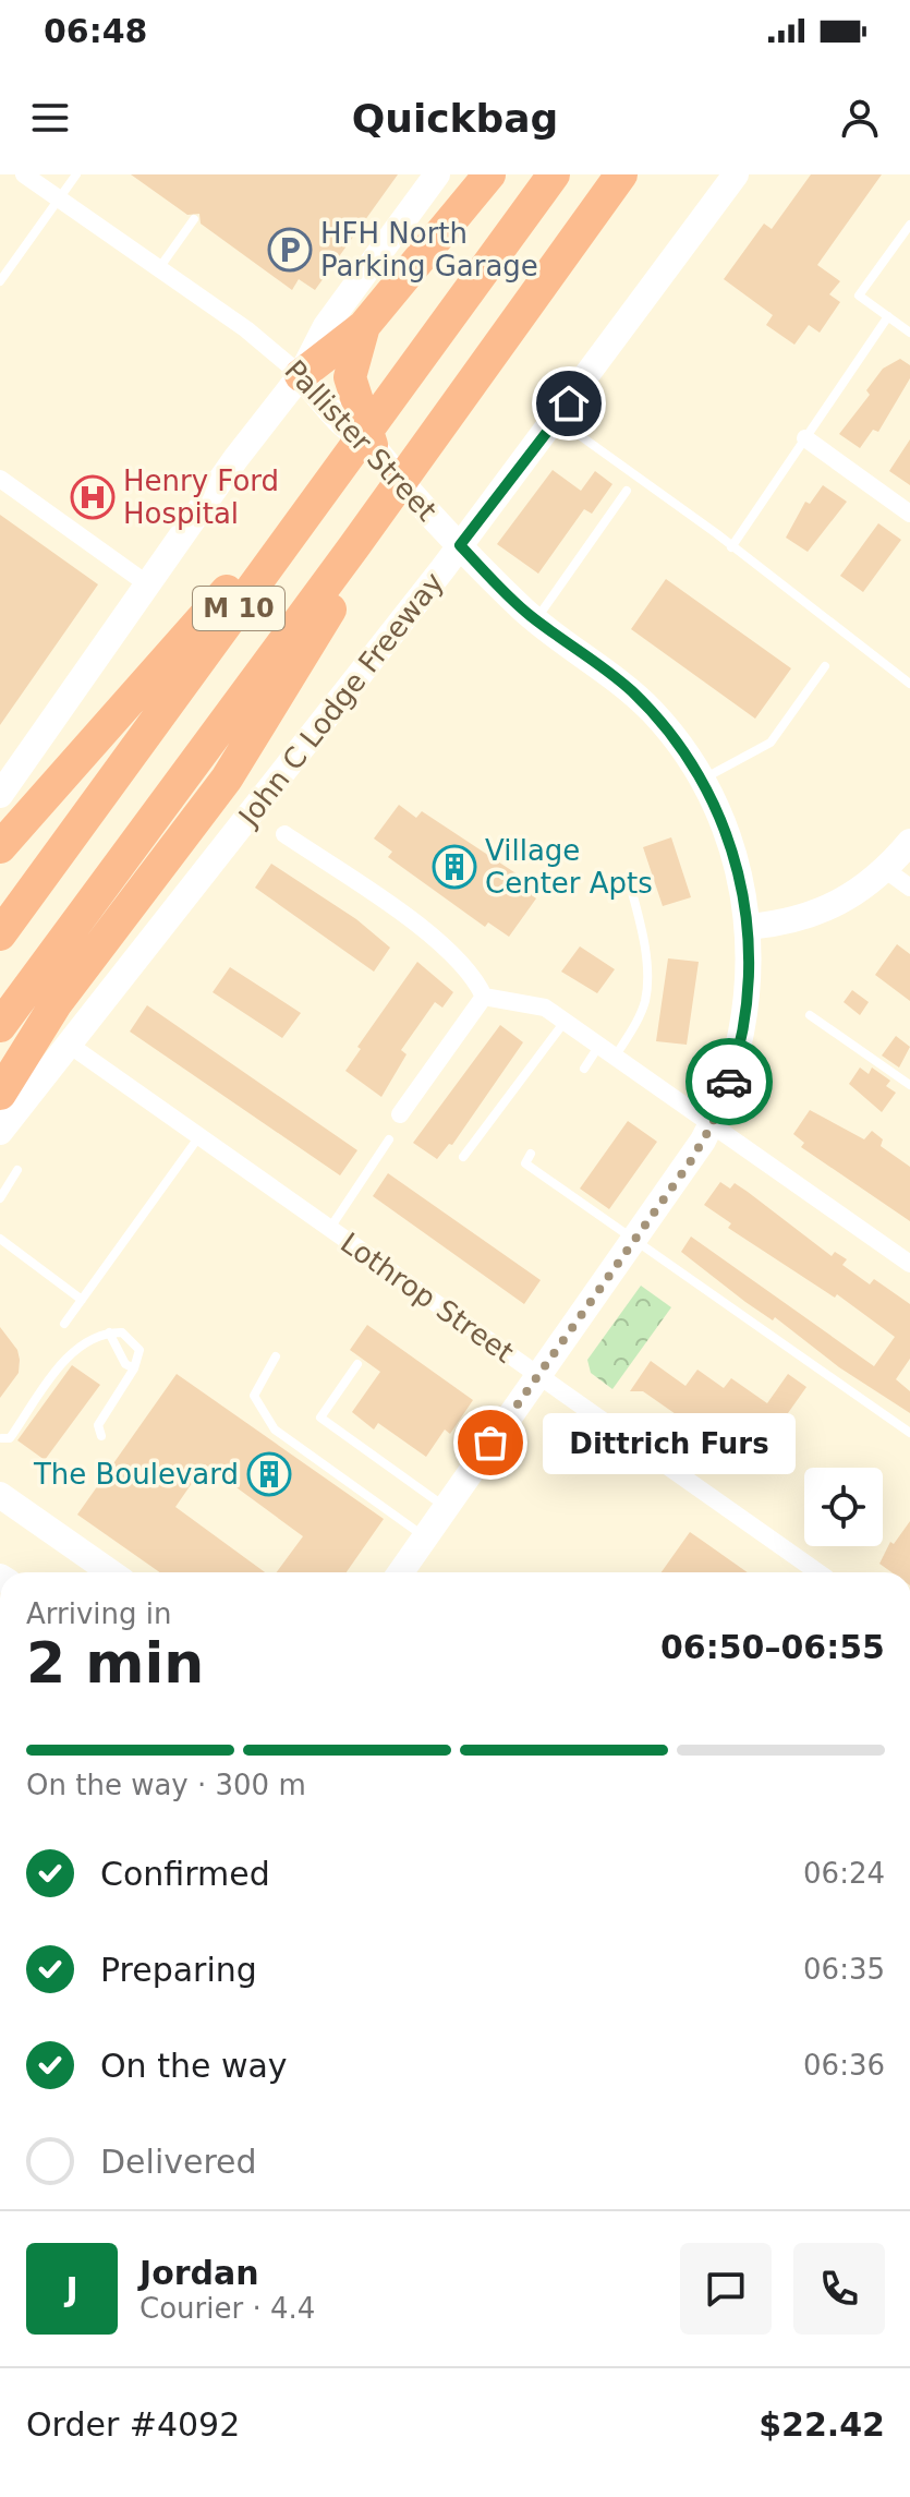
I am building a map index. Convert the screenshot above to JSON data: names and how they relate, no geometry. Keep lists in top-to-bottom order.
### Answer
{
  "streets": {
    "highway": ["M 10"],
    "main road": ["Pallister Street", "John C Lodge Freeway"],
    "street": ["Lothrop Street"]
  },
  "crossings": [
    ["Pallister Street", "John C Lodge Freeway"],
    ["Pallister Street", "Lothrop Street"],
    ["John C Lodge Freeway", "Lothrop Street"]
  ],
  "places": {
    "parking": ["HFH North Parking Garage"],
    "hospital": ["Henry Ford Hospital"],
    "building": ["Village Center Apts", "The Boulevard"],
    "other": ["Dittrich Furs"]
  },
  "page": {
    "status": "06:48",
    "header": "Quickbag",
    "bubble": "Dittrich Furs",
    "heading": ["2 min", "Arriving in", "06:50–06:55"],
    "panel": [
      "Jordan",
      "Courier · 4.4",
      "Order #4092",
      "$22.42"
    ],
    "bar": "On the way · 300 m",
    "list": [
      ["Confirmed", "06:24"],
      ["Preparing", "06:35"],
      ["On the way", "06:36"],
      "Delivered"
    ],
    "round": "J"
  }
}
